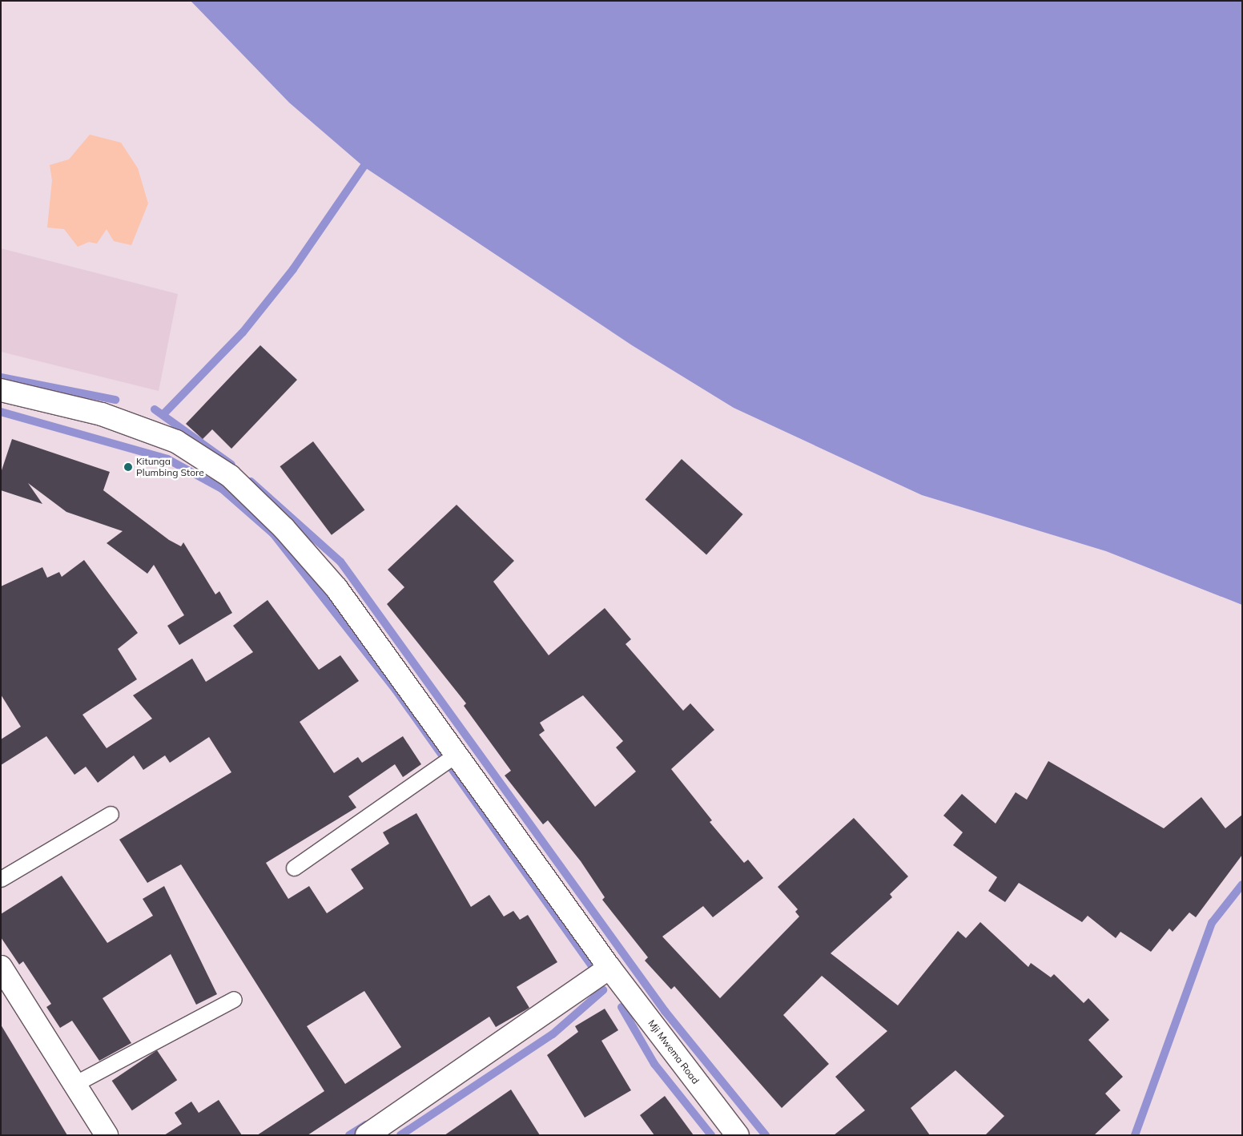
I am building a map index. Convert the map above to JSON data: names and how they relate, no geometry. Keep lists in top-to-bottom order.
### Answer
{
  "streets": {
    "main road": ["Mji Mwema Road"]
  },
  "places": ["Kitunga Plumbing Store"]
}
